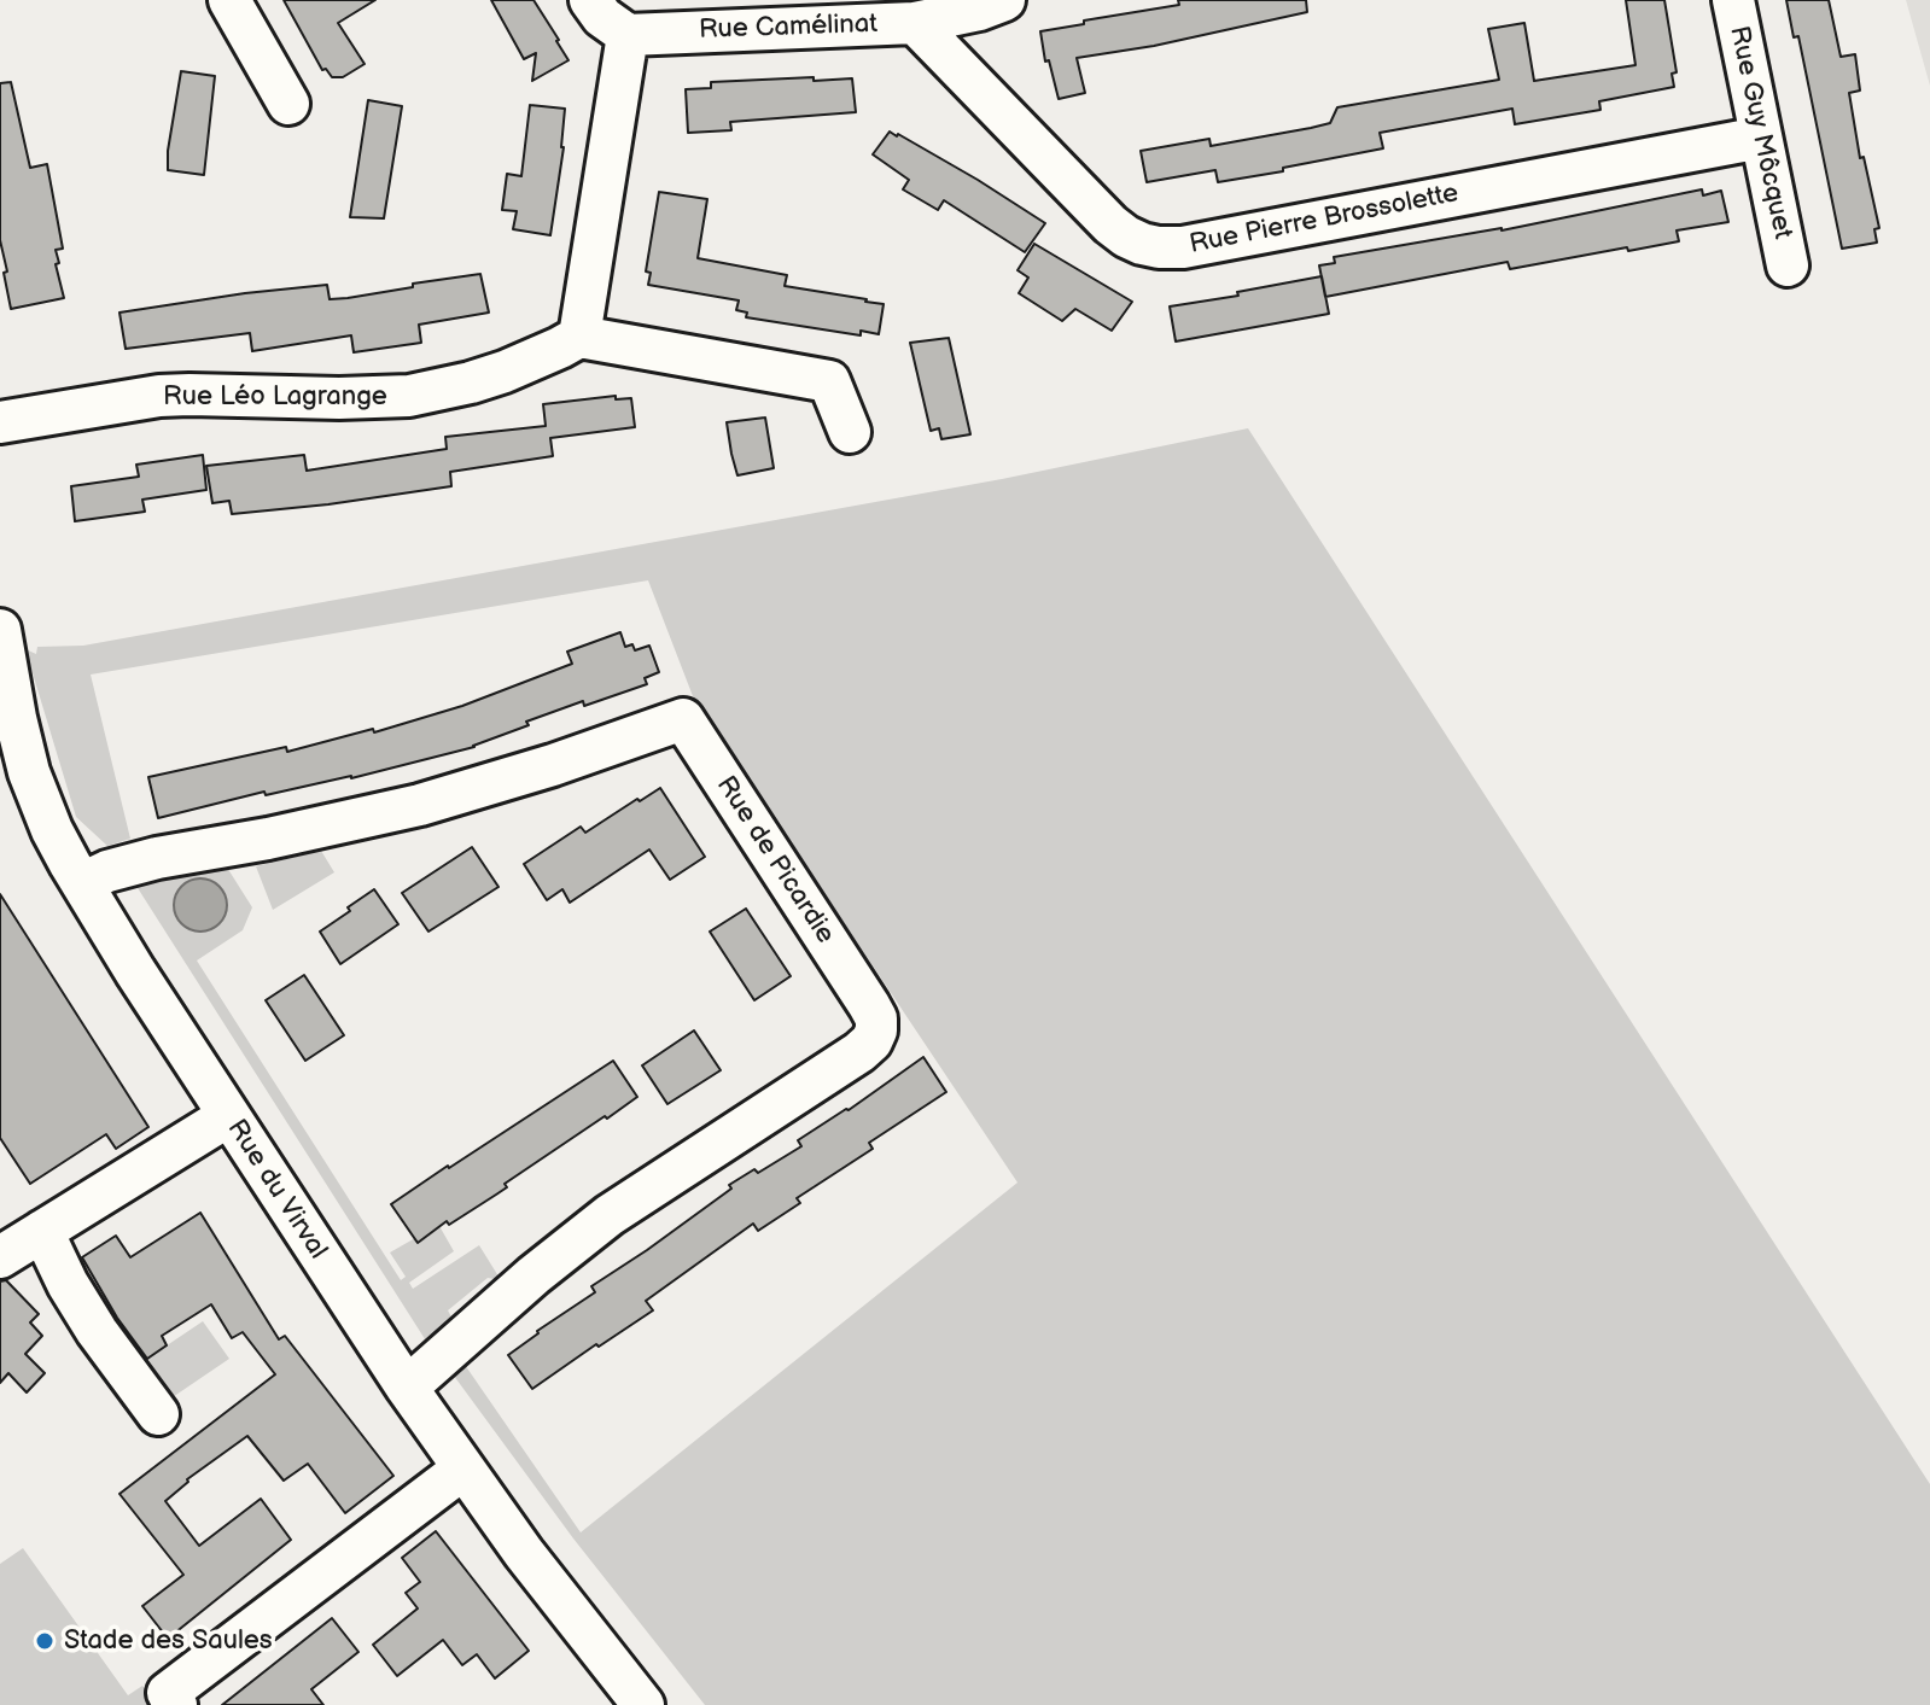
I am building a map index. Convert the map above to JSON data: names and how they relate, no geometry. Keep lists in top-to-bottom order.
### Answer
{
  "streets": {
    "street": [
      "Rue Camélinat",
      "Rue Guy Môcquet",
      "Rue Pierre Brossolette",
      "Rue Léo Lagrange",
      "Rue de Picardie",
      "Rue du Virval"
    ]
  },
  "crossings": [
    ["Rue Camélinat", "Rue Pierre Brossolette"],
    ["Rue Guy Môcquet", "Rue Pierre Brossolette"],
    ["Rue de Picardie", "Rue du Virval"]
  ],
  "places": ["Stade des Saules"]
}
